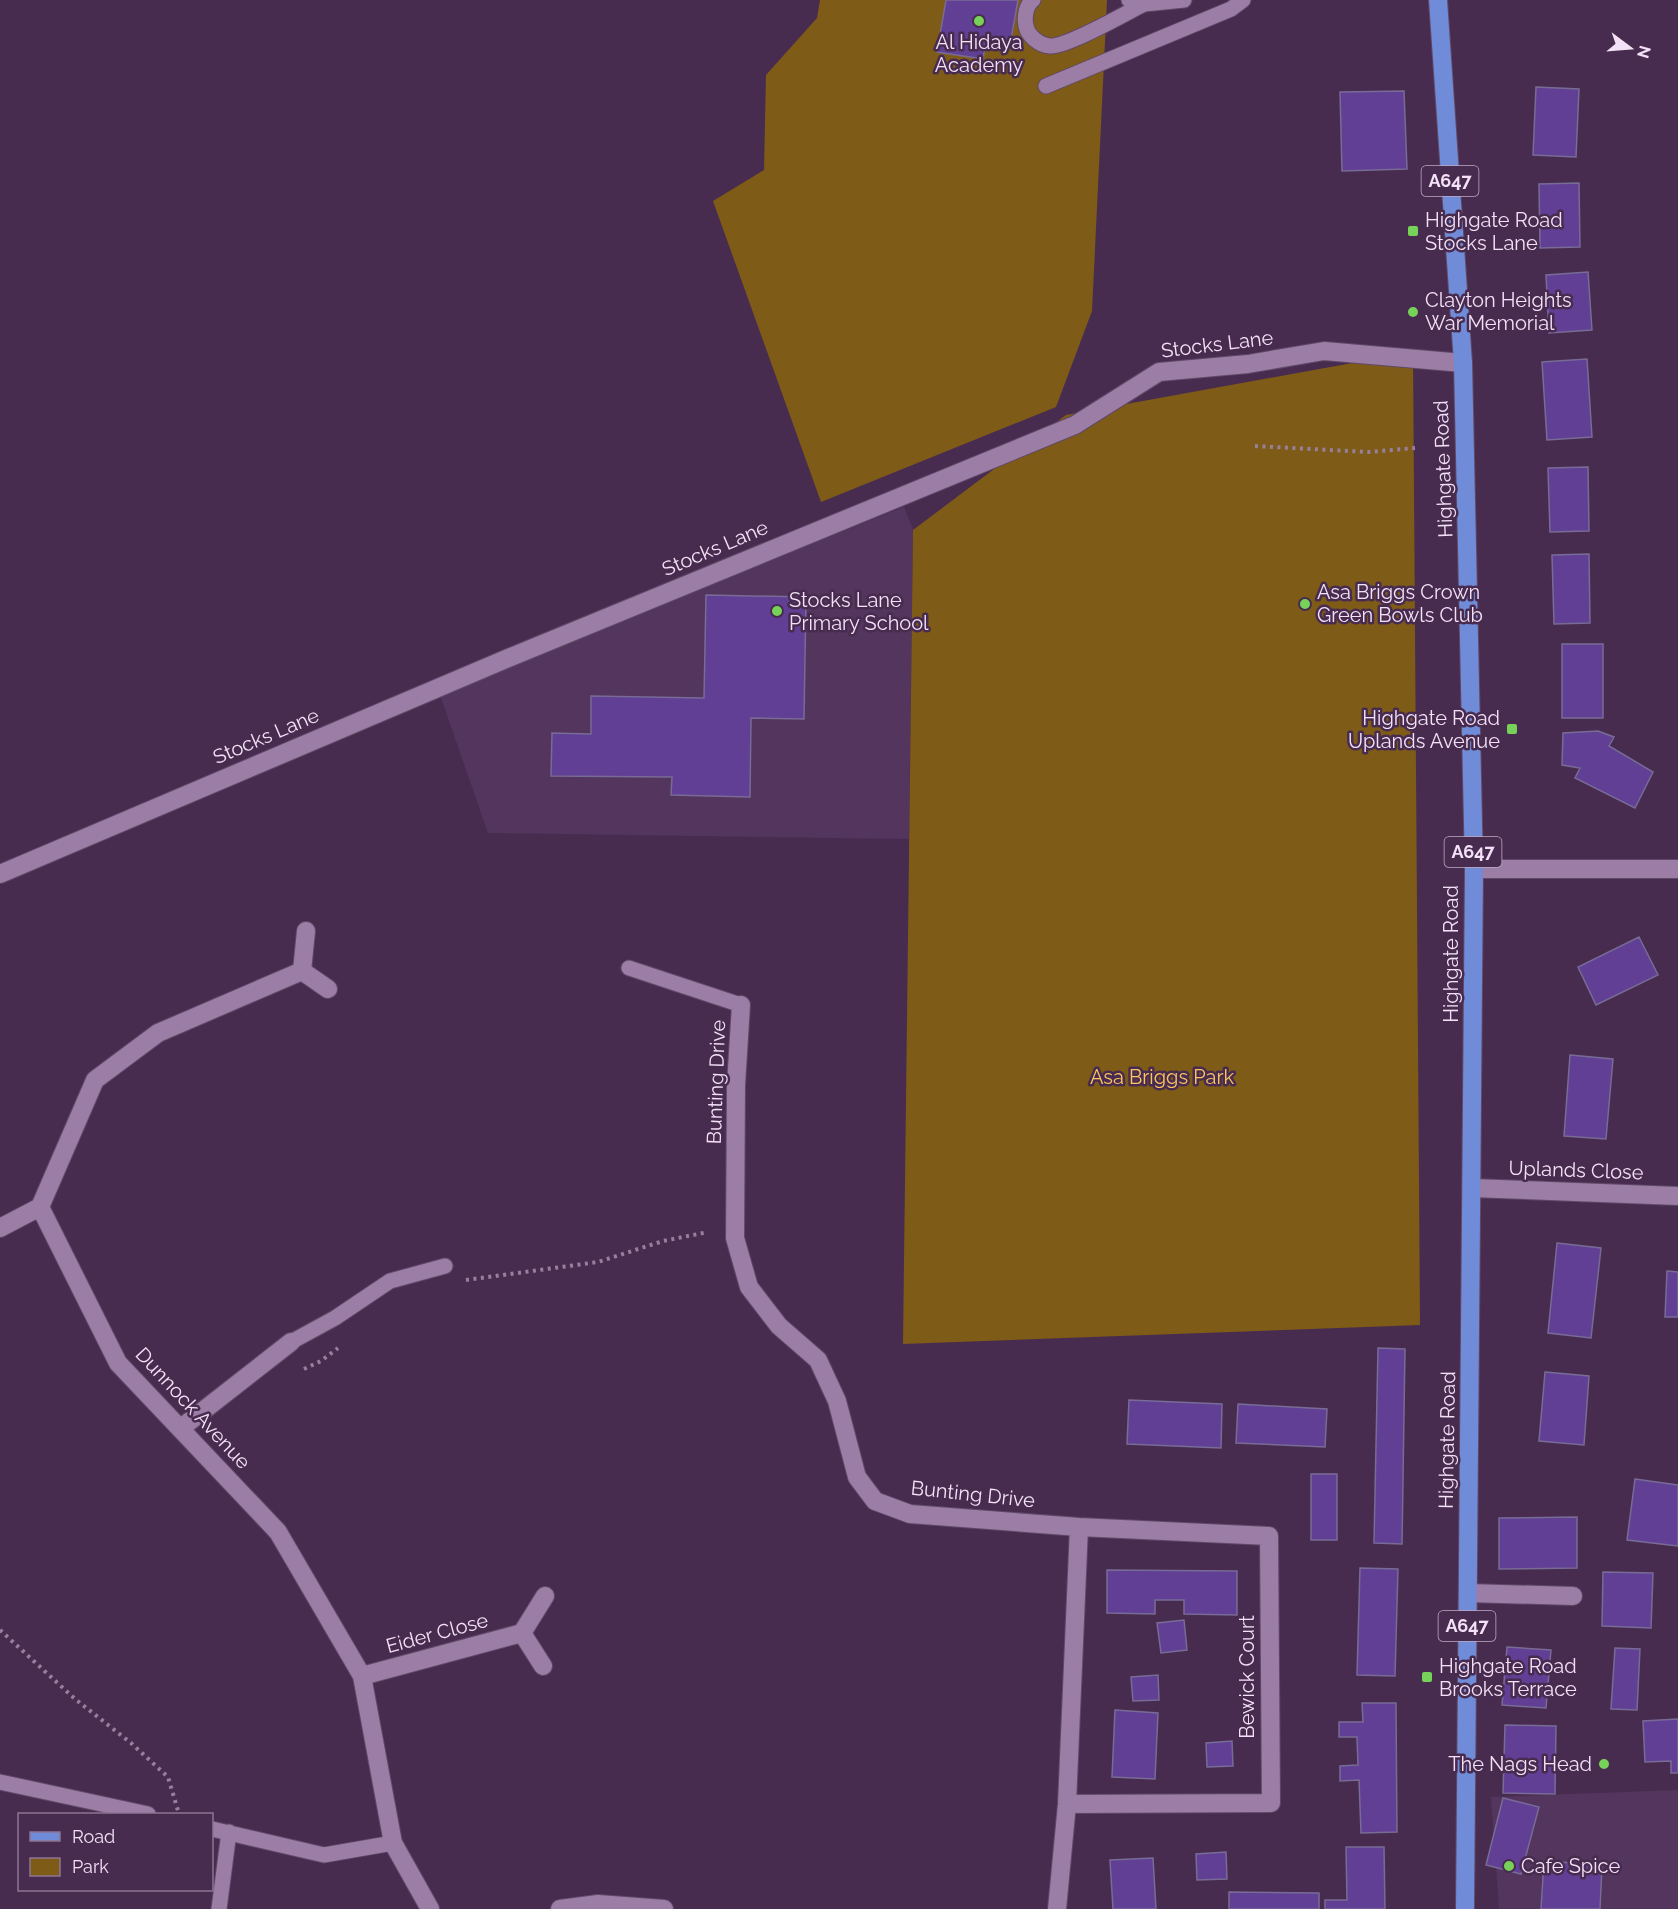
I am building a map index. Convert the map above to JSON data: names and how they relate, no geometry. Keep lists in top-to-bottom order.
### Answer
{
  "streets": {
    "main road": ["A647", "Highgate Road"],
    "street": [
      "Stocks Lane",
      "Bunting Drive",
      "Uplands Close",
      "Dunnock Avenue",
      "Eider Close",
      "Bewick Court"
    ]
  },
  "crossings": [
    ["Stocks Lane", "Highgate Road"],
    ["Highgate Road", "Uplands Close"],
    ["Bunting Drive", "Bewick Court"],
    ["Dunnock Avenue", "Eider Close"]
  ],
  "parks": ["Asa Briggs Park"],
  "places": {
    "other": [
      "Al Hidaya Academy",
      "Clayton Heights War Memorial",
      "Asa Briggs Crown Green Bowls Club",
      "Stocks Lane Primary School",
      "The Nags Head",
      "Cafe Spice"
    ],
    "transit": ["Highgate Road Stocks Lane", "Highgate Road Uplands Avenue", "Highgate Road Brooks Terrace"]
  },
  "legend": ["Road", "Park"],
  "north": "right"
}
